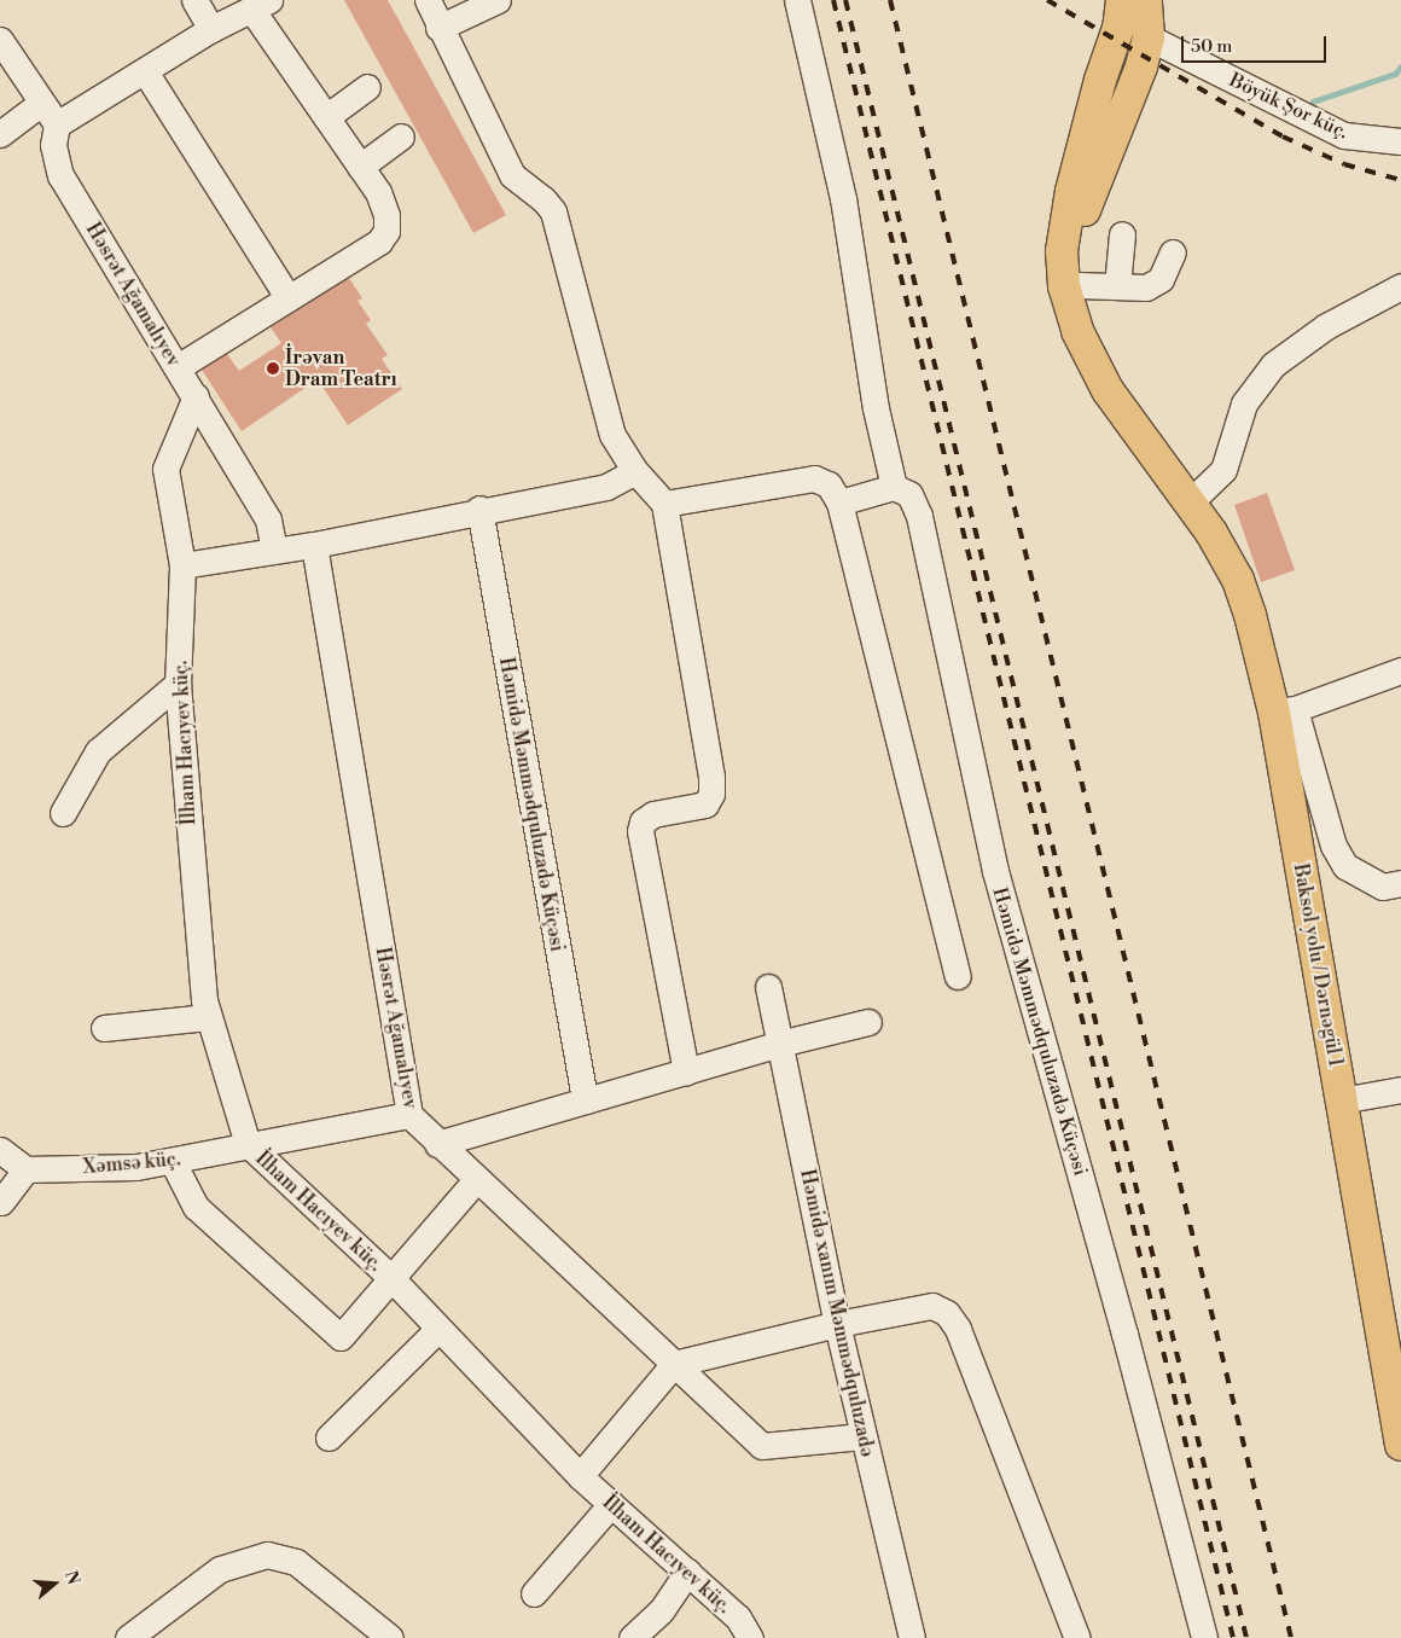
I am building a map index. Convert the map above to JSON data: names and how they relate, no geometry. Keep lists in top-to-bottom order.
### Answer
{
  "streets": {
    "main road": ["Baksol yolu / Dərnəgül 1"],
    "street": [
      "Böyük Şor küç.",
      "Həsrət Ağamalıyev",
      "İlham Hacıyev küç.",
      "Həmidə Məmmədquluzadə Küçəsi",
      "Xəmsə küç.",
      "Həmidə xanım Məmmədquluzadə"
    ]
  },
  "crossings": [
    ["Həsrət Ağamalıyev", "İlham Hacıyev küç."],
    ["Həsrət Ağamalıyev", "Xəmsə küç."],
    ["Həsrət Ağamalıyev", "Həmidə xanım Məmmədquluzadə"],
    ["İlham Hacıyev küç.", "Xəmsə küç."]
  ],
  "places": ["İrəvan Dram Teatrı"],
  "scale_bar": "50 m",
  "north": "right"
}
